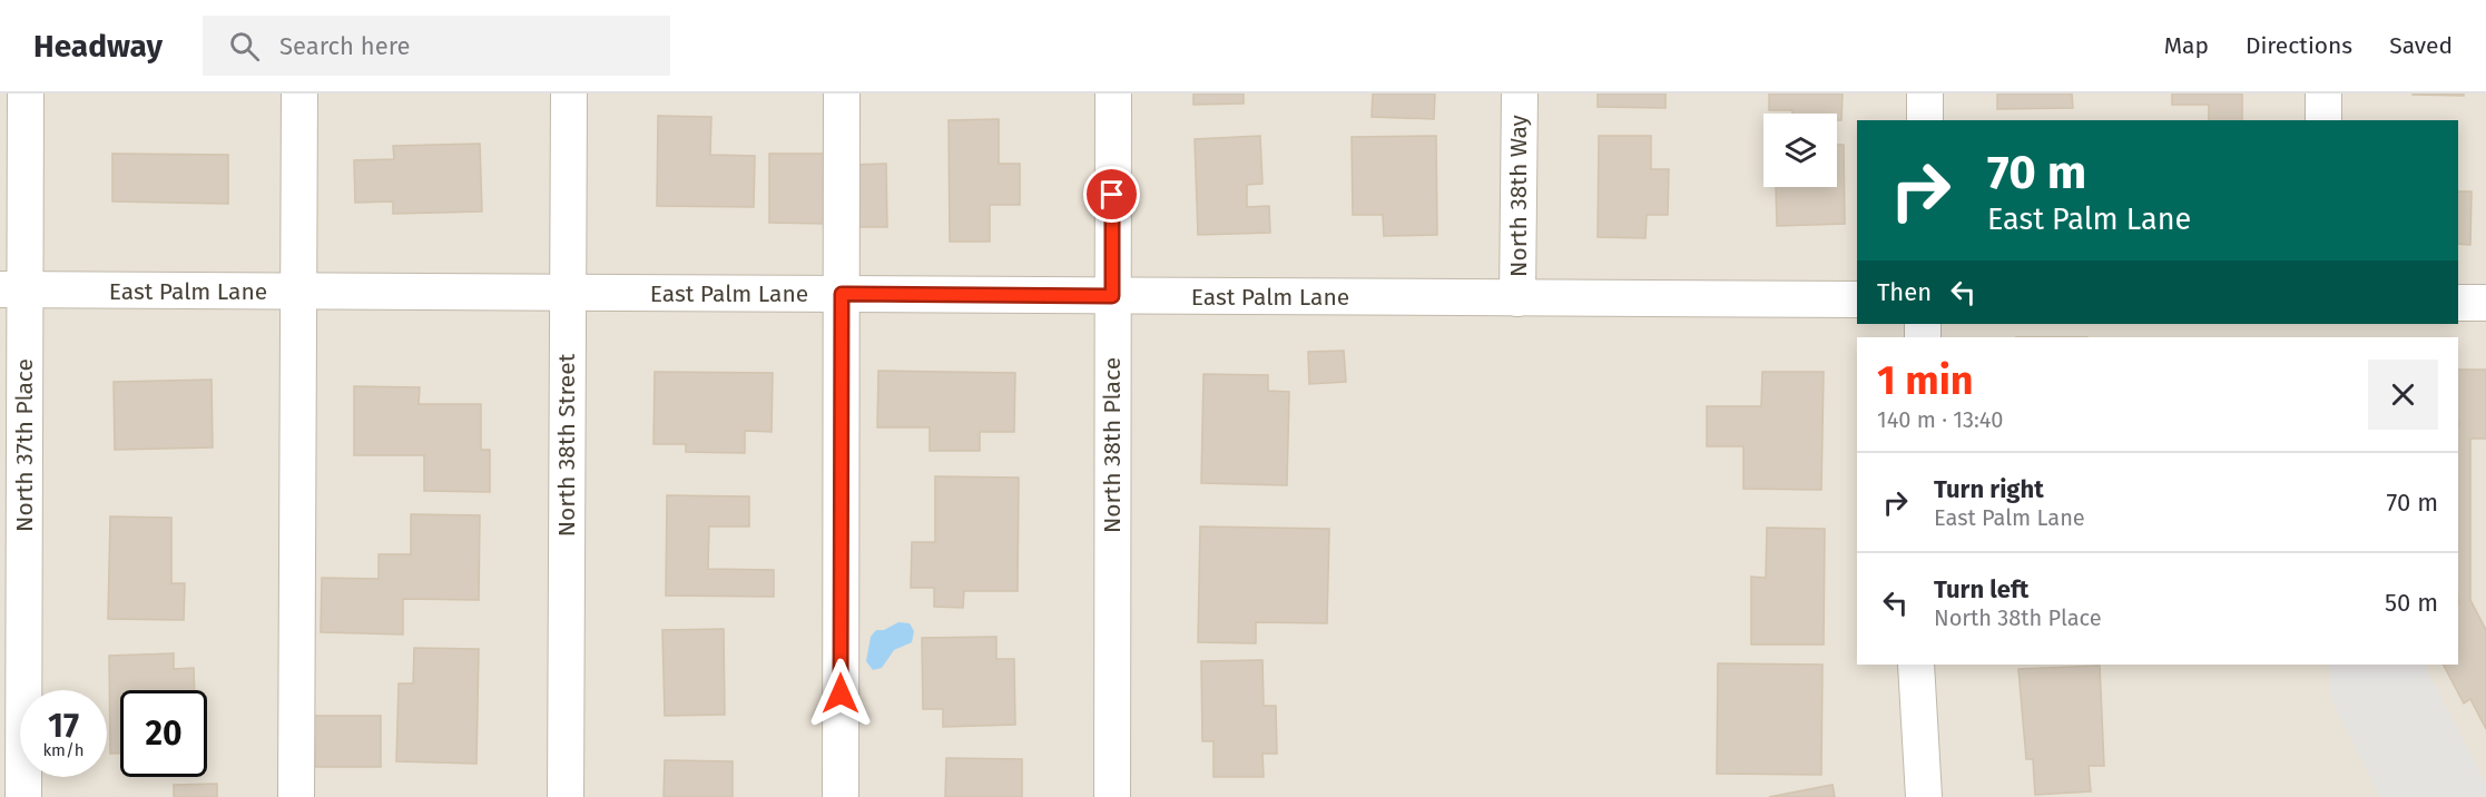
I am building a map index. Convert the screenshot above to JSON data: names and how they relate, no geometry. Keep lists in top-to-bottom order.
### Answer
{
  "streets": {
    "street": [
      "North 38th Way",
      "East Palm Lane",
      "North 37th Place",
      "North 38th Street",
      "North 38th Place"
    ]
  },
  "crossings": [
    ["North 38th Way", "East Palm Lane"],
    ["East Palm Lane", "North 37th Place"],
    ["East Palm Lane", "North 38th Street"],
    ["East Palm Lane", "North 38th Place"]
  ],
  "page": {
    "header": "Headway",
    "search": "Search here",
    "nav": ["Map", "Directions", "Saved"],
    "turn": ["70 m", "East Palm Lane"],
    "then": "Then",
    "heading": ["1 min", "140 m · 13:40"],
    "list": [
      {
        "name": "Turn right",
        "note": "East Palm Lane",
        "value": "70 m"
      },
      {
        "name": "Turn left",
        "note": "North 38th Place",
        "value": "50 m"
      }
    ],
    "speed": "17 km/h",
    "limit": "20"
  }
}
